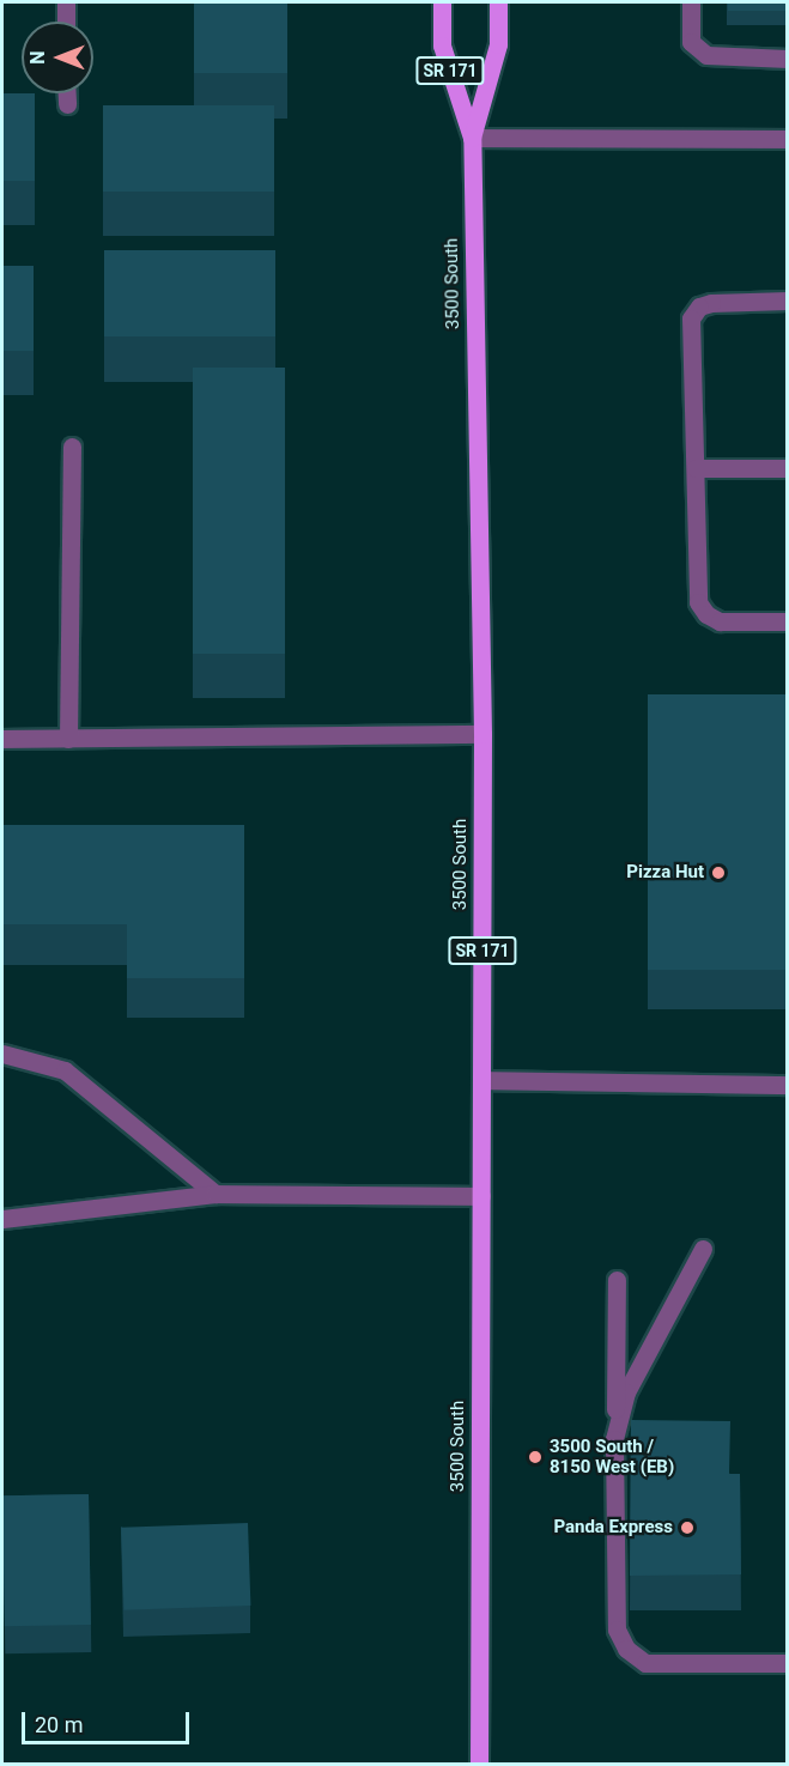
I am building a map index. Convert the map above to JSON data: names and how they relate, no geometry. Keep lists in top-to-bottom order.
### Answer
{
  "streets": {
    "main road": ["SR 171", "3500 South"]
  },
  "places": ["Pizza Hut", "3500 South / 8150 West (EB)", "Panda Express"],
  "scale_bar": "20 m",
  "north": "left"
}
